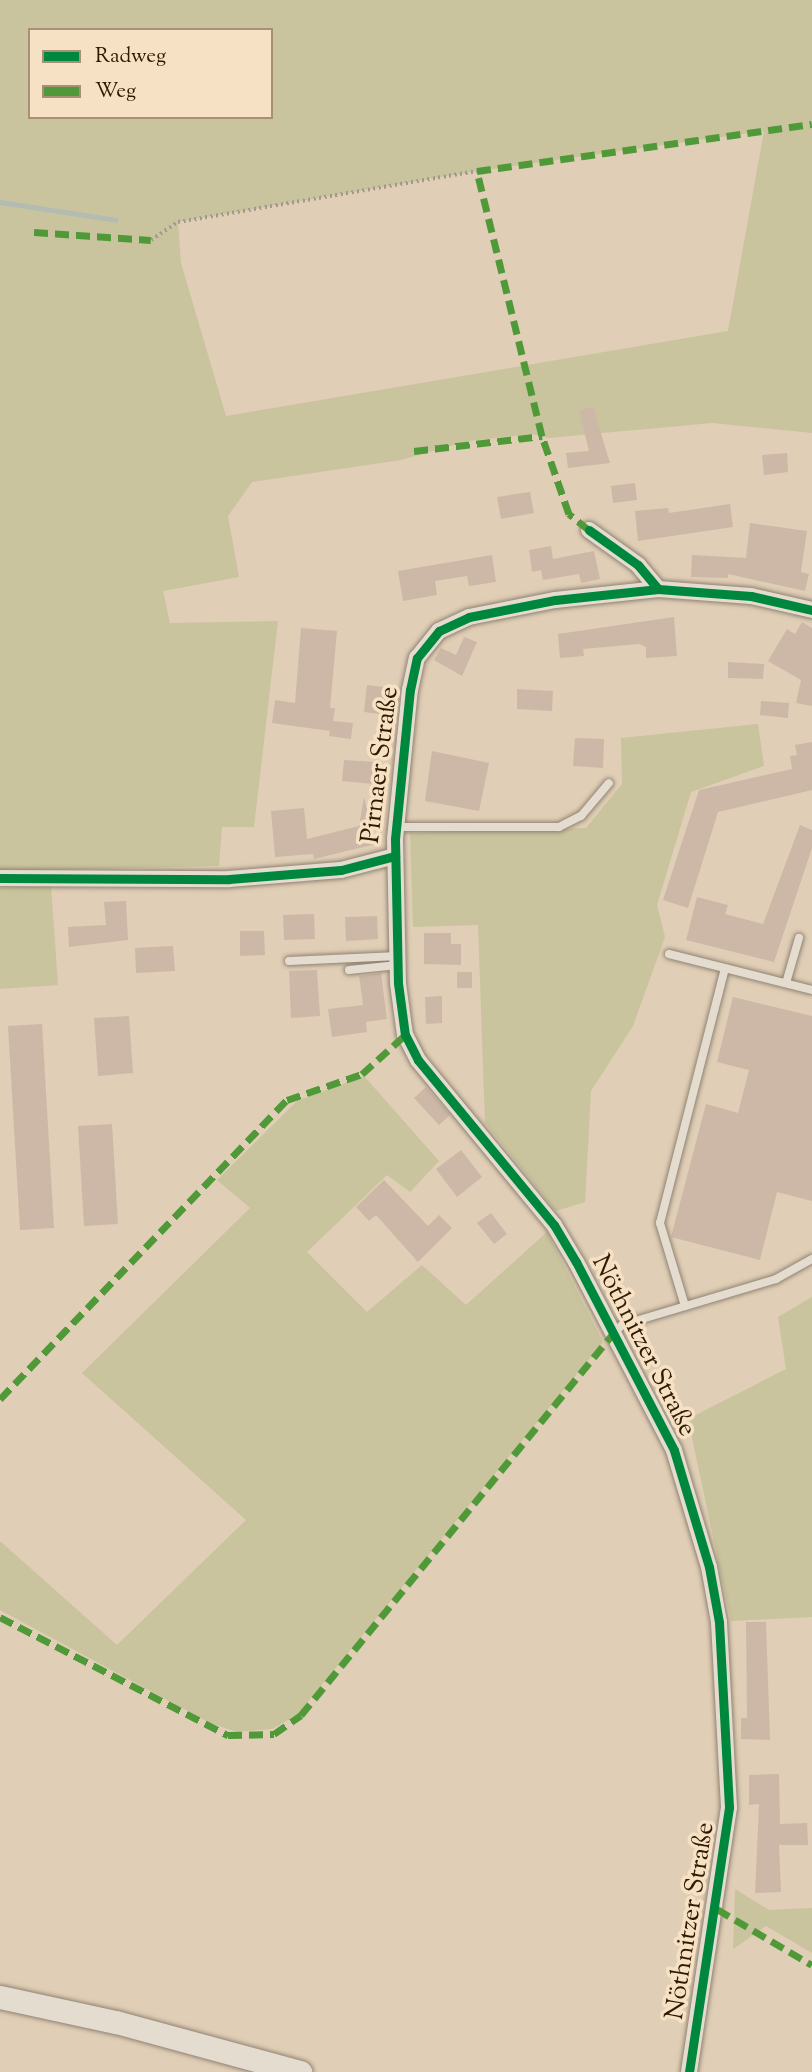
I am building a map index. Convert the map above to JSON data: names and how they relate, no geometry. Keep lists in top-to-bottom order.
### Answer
{
  "streets": {
    "street": ["Pirnaer Straße", "Nöthnitzer Straße"]
  },
  "crossings": [
    ["Pirnaer Straße", "Nöthnitzer Straße"]
  ],
  "legend": ["Radweg", "Weg"]
}
